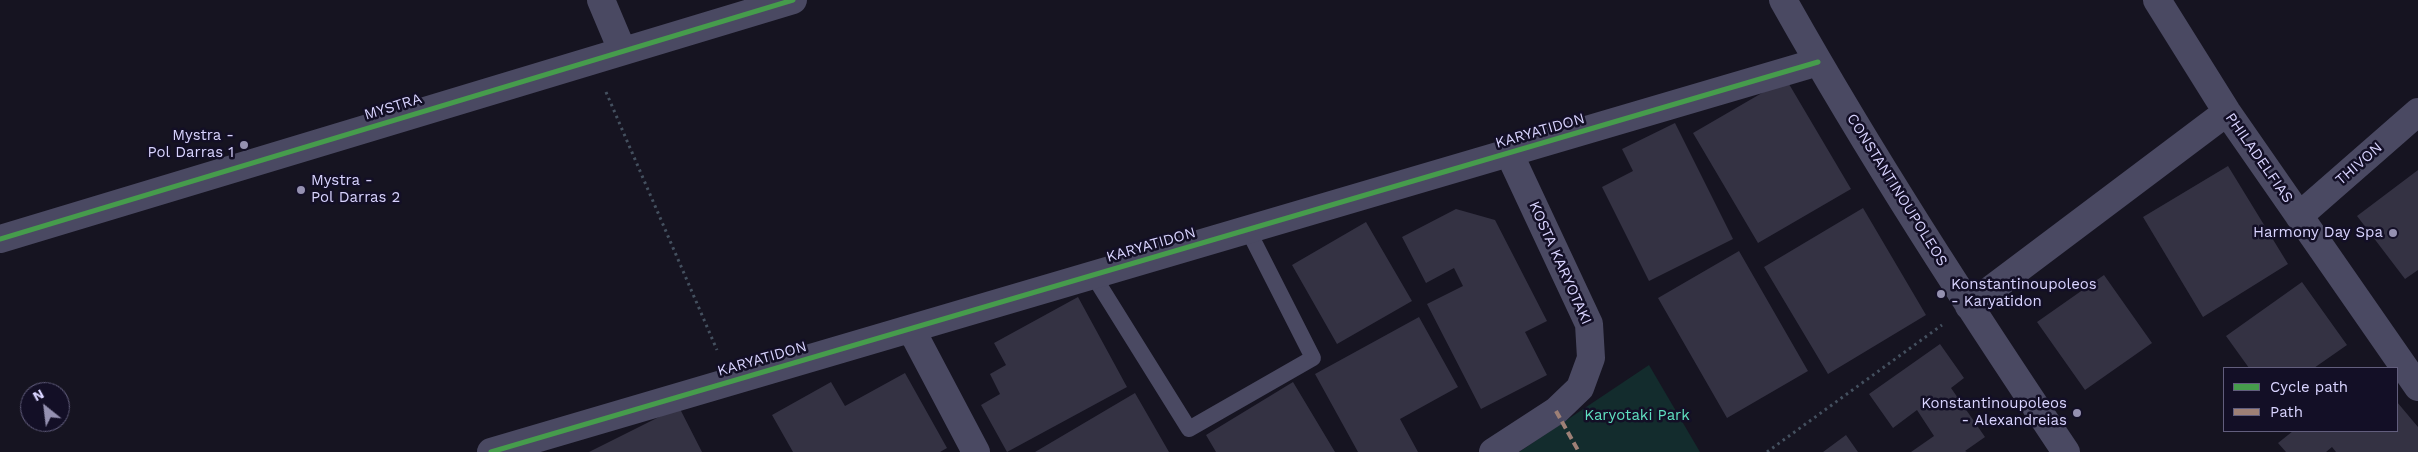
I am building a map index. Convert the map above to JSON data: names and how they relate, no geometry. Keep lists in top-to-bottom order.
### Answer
{
  "streets": {
    "street": [
      "MYSTRA",
      "KARYATIDON",
      "PHILADELFIAS",
      "THIVON",
      "CONSTANTINOUPOLEOS",
      "KOSTA KARYOTAKI"
    ]
  },
  "crossings": [
    ["KARYATIDON", "CONSTANTINOUPOLEOS"],
    ["KARYATIDON", "KOSTA KARYOTAKI"],
    ["PHILADELFIAS", "THIVON"]
  ],
  "parks": ["Karyotaki Park"],
  "places": [
    "Mystra - Pol Darras 1",
    "Mystra - Pol Darras 2",
    "Harmony Day Spa",
    "Konstantinoupoleos - Karyatidon",
    "Konstantinoupoleos - Alexandreias"
  ],
  "legend": ["Cycle path", "Path"],
  "north": "top left"
}
